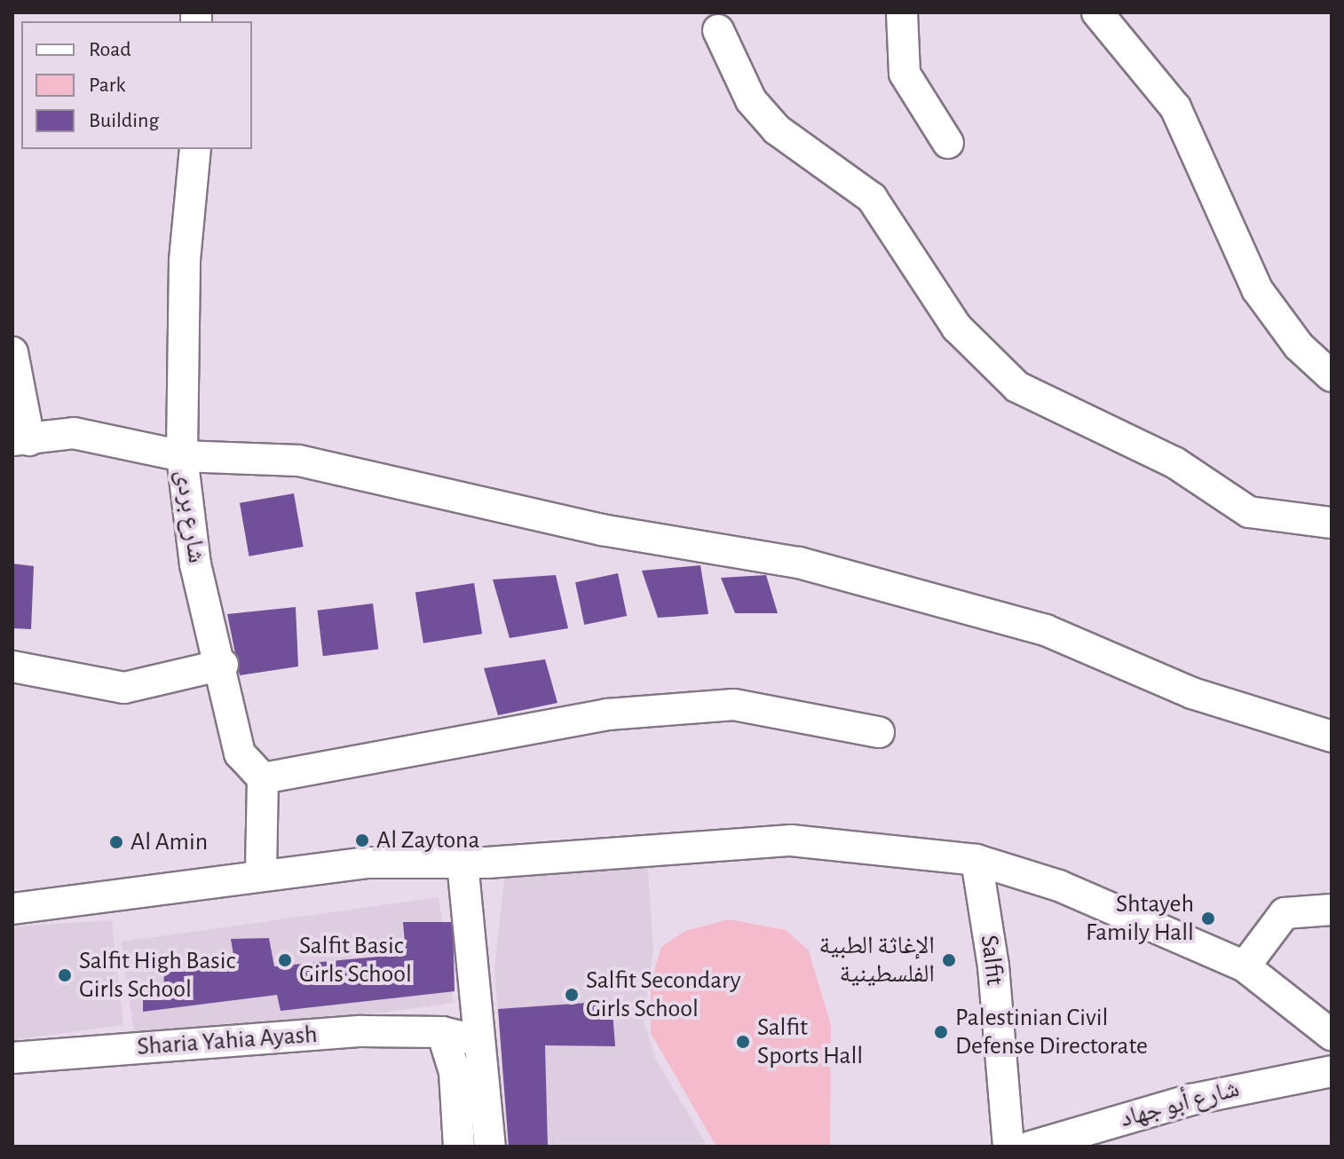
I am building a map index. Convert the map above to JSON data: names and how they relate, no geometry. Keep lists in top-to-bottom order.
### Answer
{
  "streets": {
    "street": [
      "شارع بردى",
      "Salfit",
      "Sharia Yahia Ayash",
      "شارع أبو جهاد"
    ]
  },
  "places": [
    "Al Zaytona",
    "Al Amin",
    "Shtayeh Family Hall",
    "Salfit Basic Girls School",
    "الإغاثة الطبية الفلسطينية",
    "Salfit High Basic Girls School",
    "Salfit Secondary Girls School",
    "Palestinian Civil Defense Directorate",
    "Salfit Sports Hall"
  ],
  "legend": ["Road", "Park", "Building"]
}
